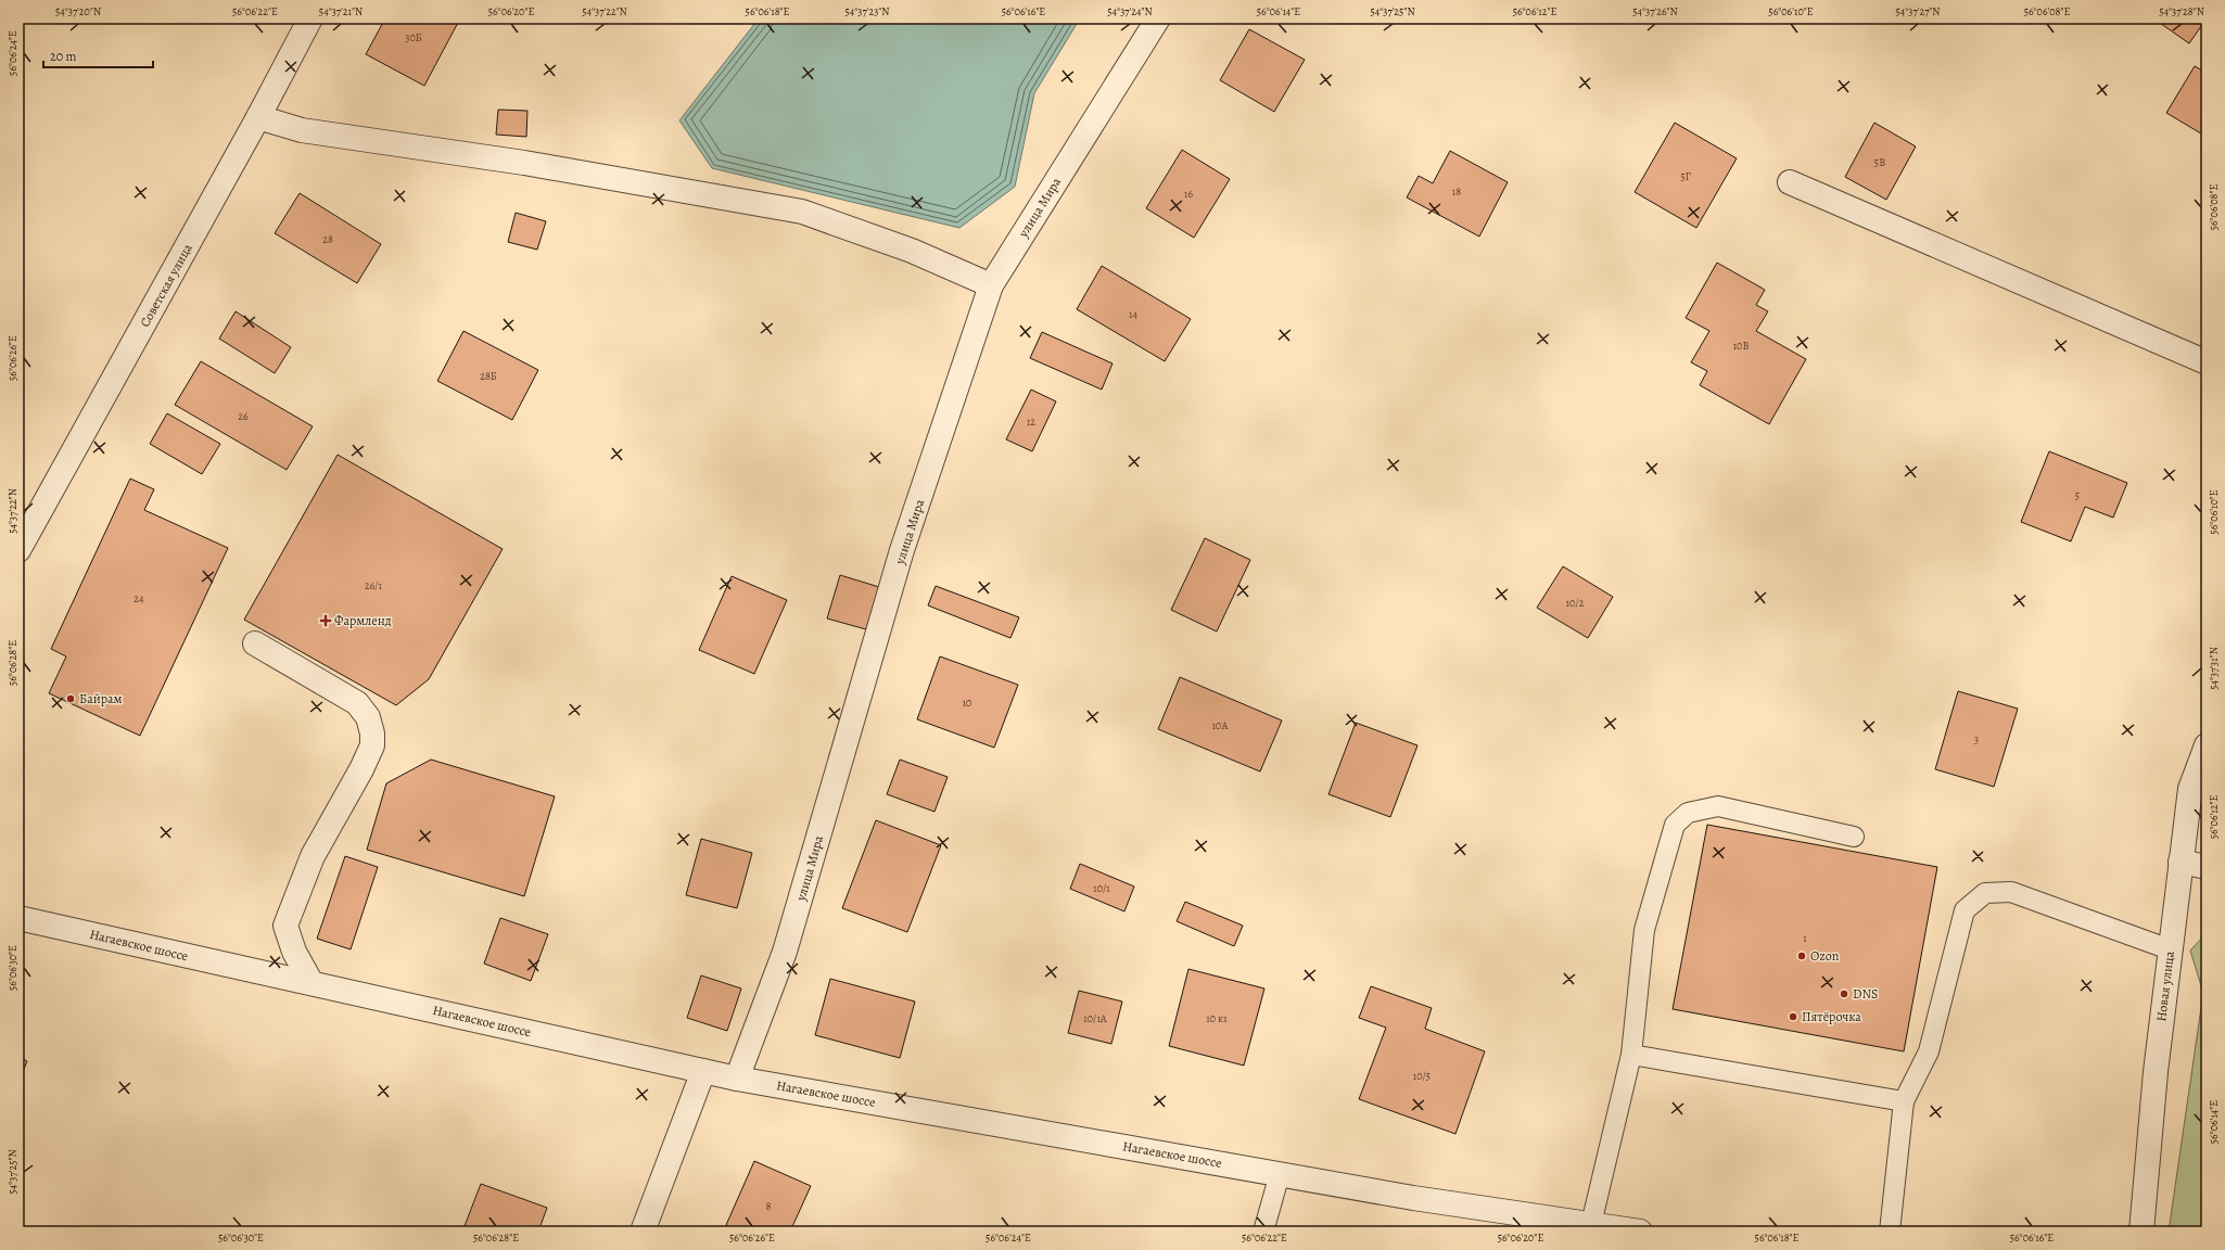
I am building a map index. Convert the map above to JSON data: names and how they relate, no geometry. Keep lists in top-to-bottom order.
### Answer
{
  "streets": {
    "street": [
      "улица Мира",
      "Советская улица",
      "Нагаевское шоссе",
      "Новая улица"
    ]
  },
  "crossings": [
    ["улица Мира", "Нагаевское шоссе"]
  ],
  "places": {
    "health": ["Фармленд"],
    "other": [
      "Байрам",
      "Ozon",
      "DNS",
      "Пятёрочка"
    ]
  },
  "house_numbers": [
    "30Б",
    "5В",
    "5Г",
    "18",
    "16",
    "28",
    "14",
    "10В",
    "28Б",
    "26",
    "12",
    "5",
    "26/1",
    "24",
    "10/2",
    "10",
    "10А",
    "3",
    "10/1",
    "1",
    "10/1А",
    "10 к1",
    "10/5",
    "8"
  ],
  "scale_bar": "20 m",
  "coordinates": [
    "54°37'20\"N",
    "56°06'22\"E",
    "54°37'21\"N",
    "56°06'20\"E",
    "54°37'22\"N",
    "56°06'18\"E",
    "54°37'23\"N",
    "56°06'16\"E",
    "54°37'24\"N",
    "56°06'14\"E",
    "54°37'25\"N",
    "56°06'12\"E",
    "54°37'26\"N",
    "56°06'10\"E",
    "54°37'27\"N",
    "56°06'08\"E",
    "54°37'28\"N",
    "56°06'24\"E",
    "56°06'26\"E",
    "56°06'28\"E",
    "54°37'31\"N",
    "56°06'30\"E"
  ]
}
